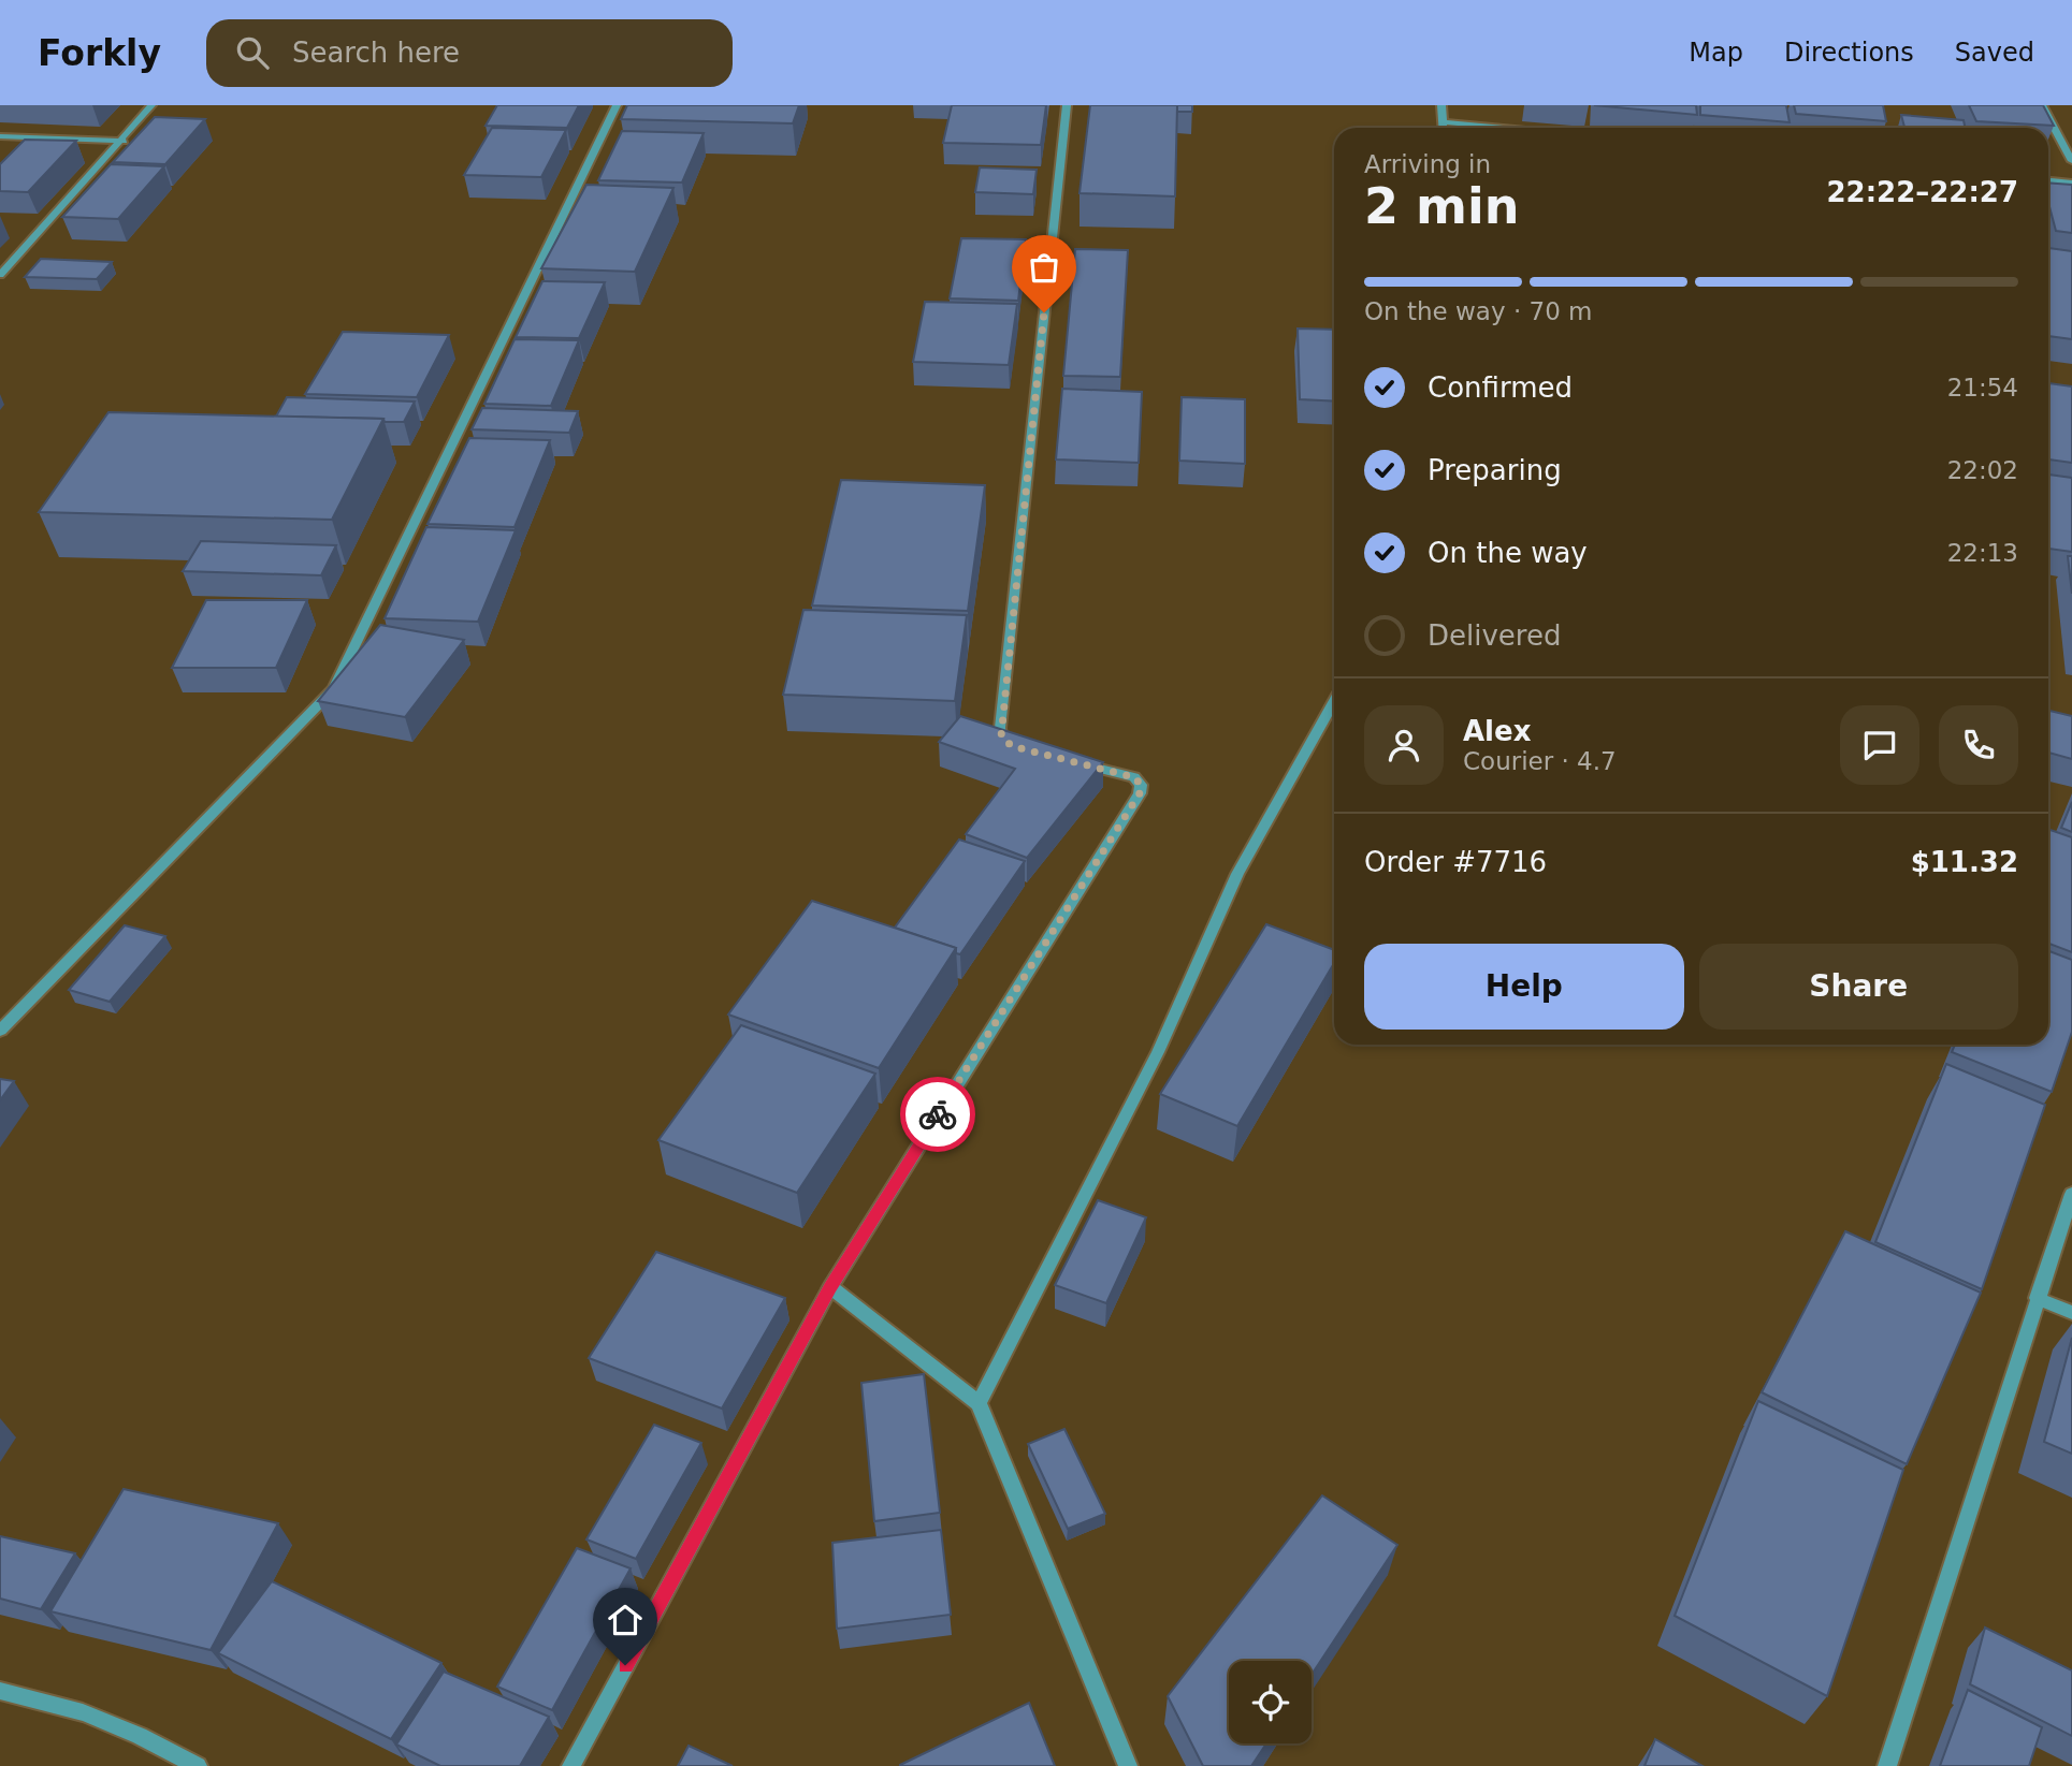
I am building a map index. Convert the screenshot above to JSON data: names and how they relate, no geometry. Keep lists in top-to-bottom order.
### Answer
{
  "page": {
    "header": "Forkly",
    "search": "Search here",
    "nav": ["Map", "Directions", "Saved"],
    "heading": ["2 min", "Arriving in", "22:22–22:27"],
    "panel": [
      "Alex",
      "Courier · 4.7",
      "Order #7716",
      "$11.32"
    ],
    "bar": "On the way · 70 m",
    "list": [
      ["Confirmed", "21:54"],
      ["Preparing", "22:02"],
      ["On the way", "22:13"],
      "Delivered"
    ],
    "buttons": ["Help", "Share"]
  }
}
